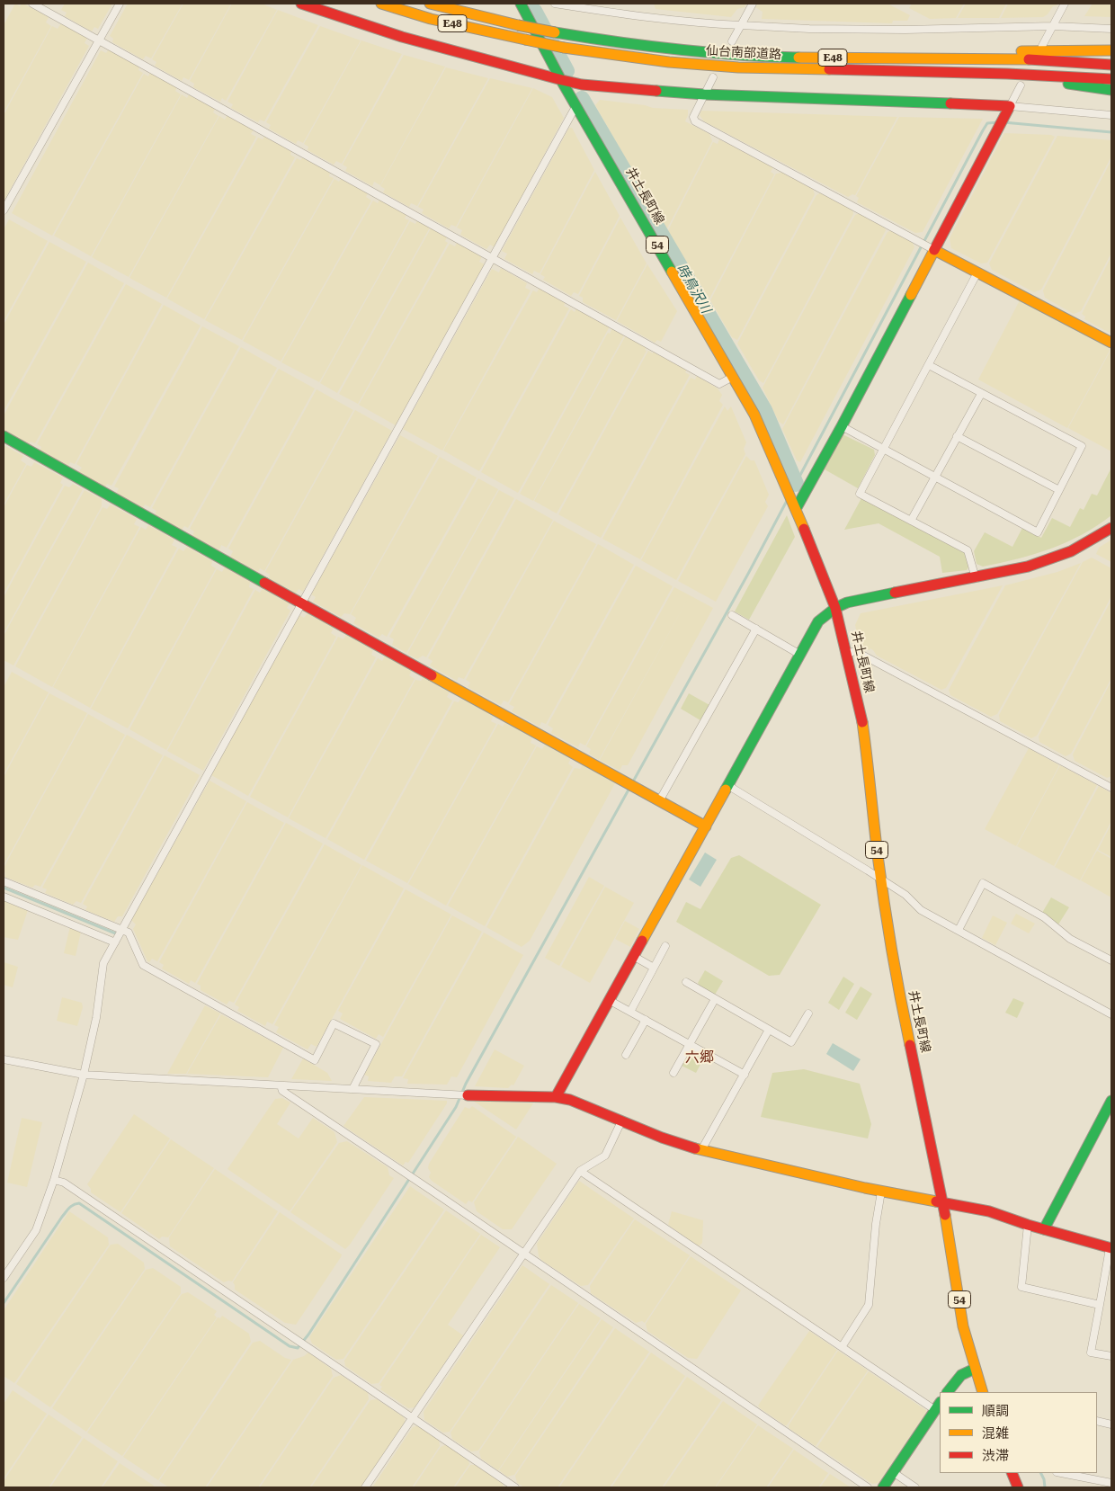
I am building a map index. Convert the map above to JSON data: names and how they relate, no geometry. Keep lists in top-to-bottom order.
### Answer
{
  "streets": {
    "main road": [
      "E48",
      "仙台南部道路",
      "井土長町線",
      "54"
    ]
  },
  "districts": ["六郷"],
  "water": ["時鳥沢川"],
  "legend": ["順調", "混雑", "渋滞"]
}
